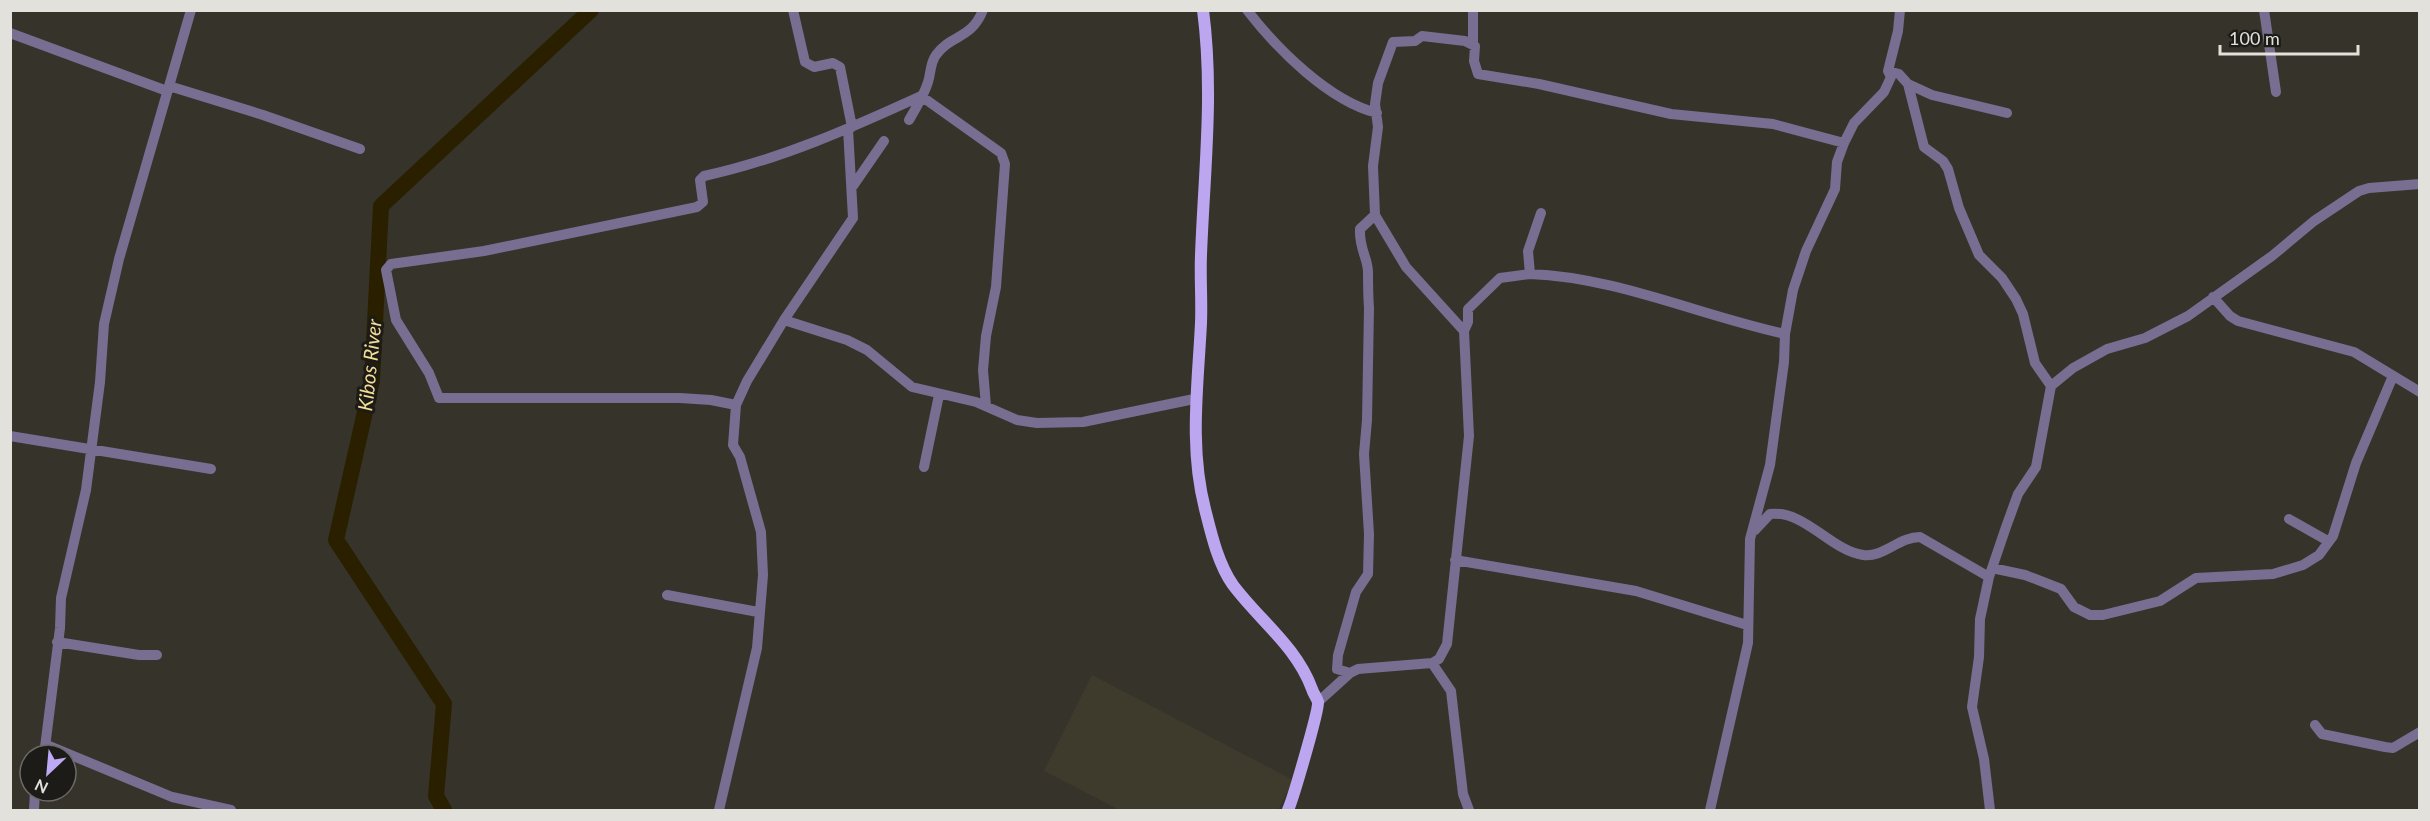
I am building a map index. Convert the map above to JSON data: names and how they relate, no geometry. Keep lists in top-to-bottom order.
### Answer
{
  "water": ["Kibos River"],
  "scale_bar": "100 m",
  "north": "bottom left"
}
